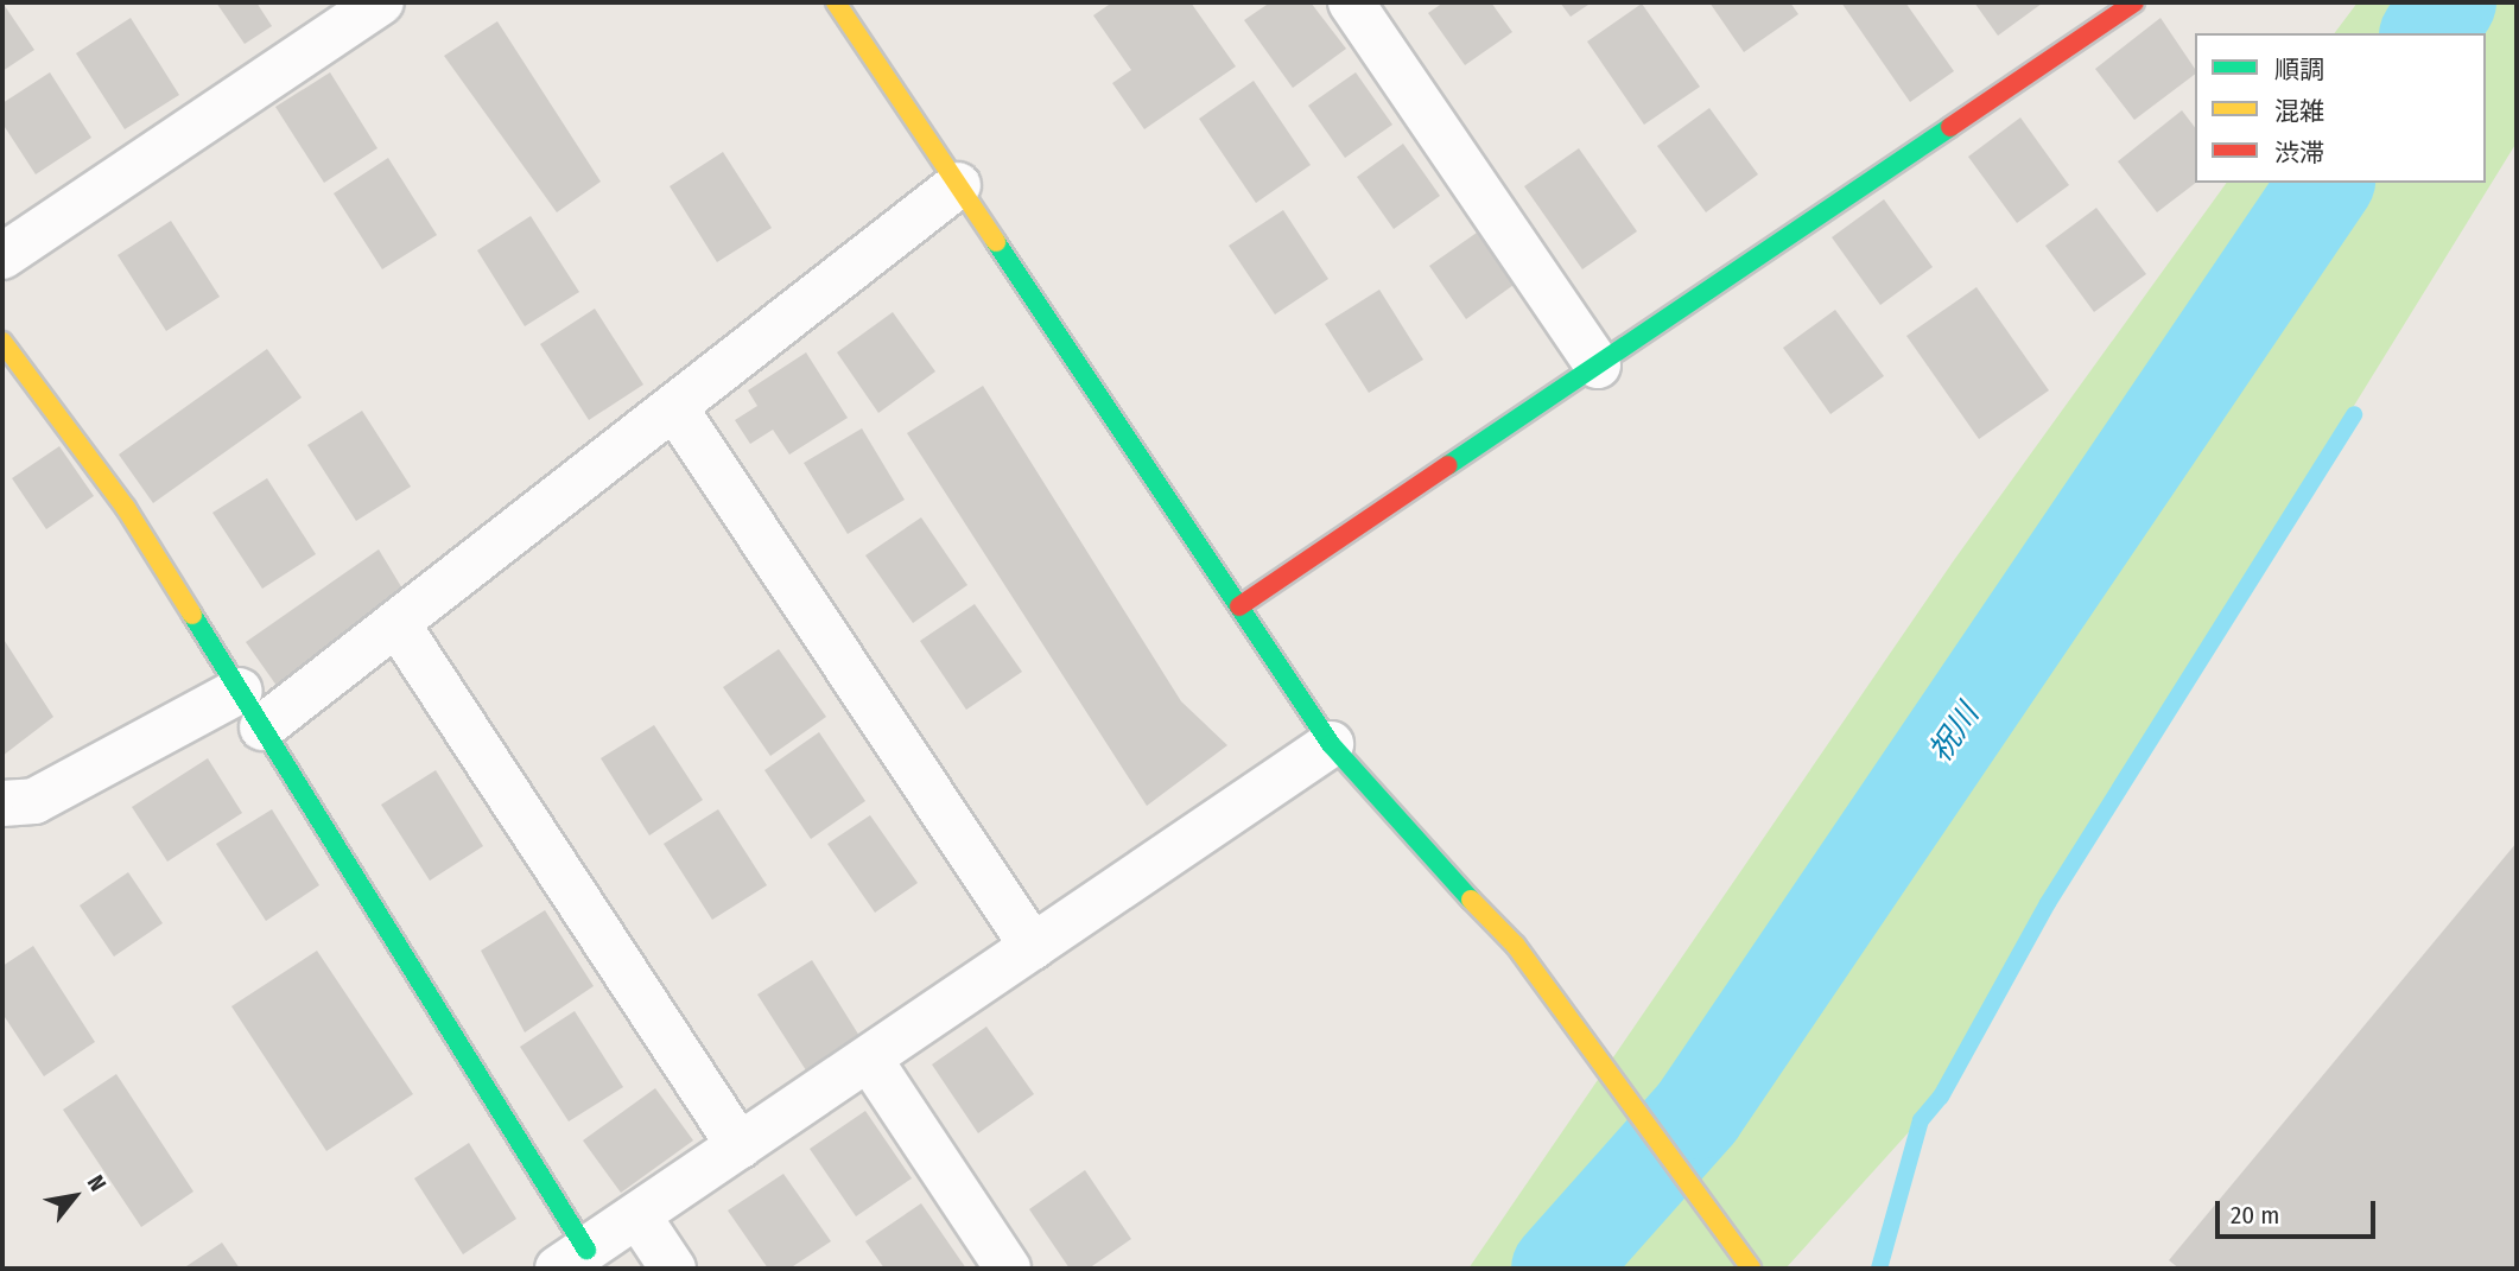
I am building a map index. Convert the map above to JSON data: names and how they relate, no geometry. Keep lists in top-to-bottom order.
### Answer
{
  "water": ["祝川"],
  "legend": ["順調", "混雑", "渋滞"],
  "scale_bar": "20 m",
  "north": "top right"
}
